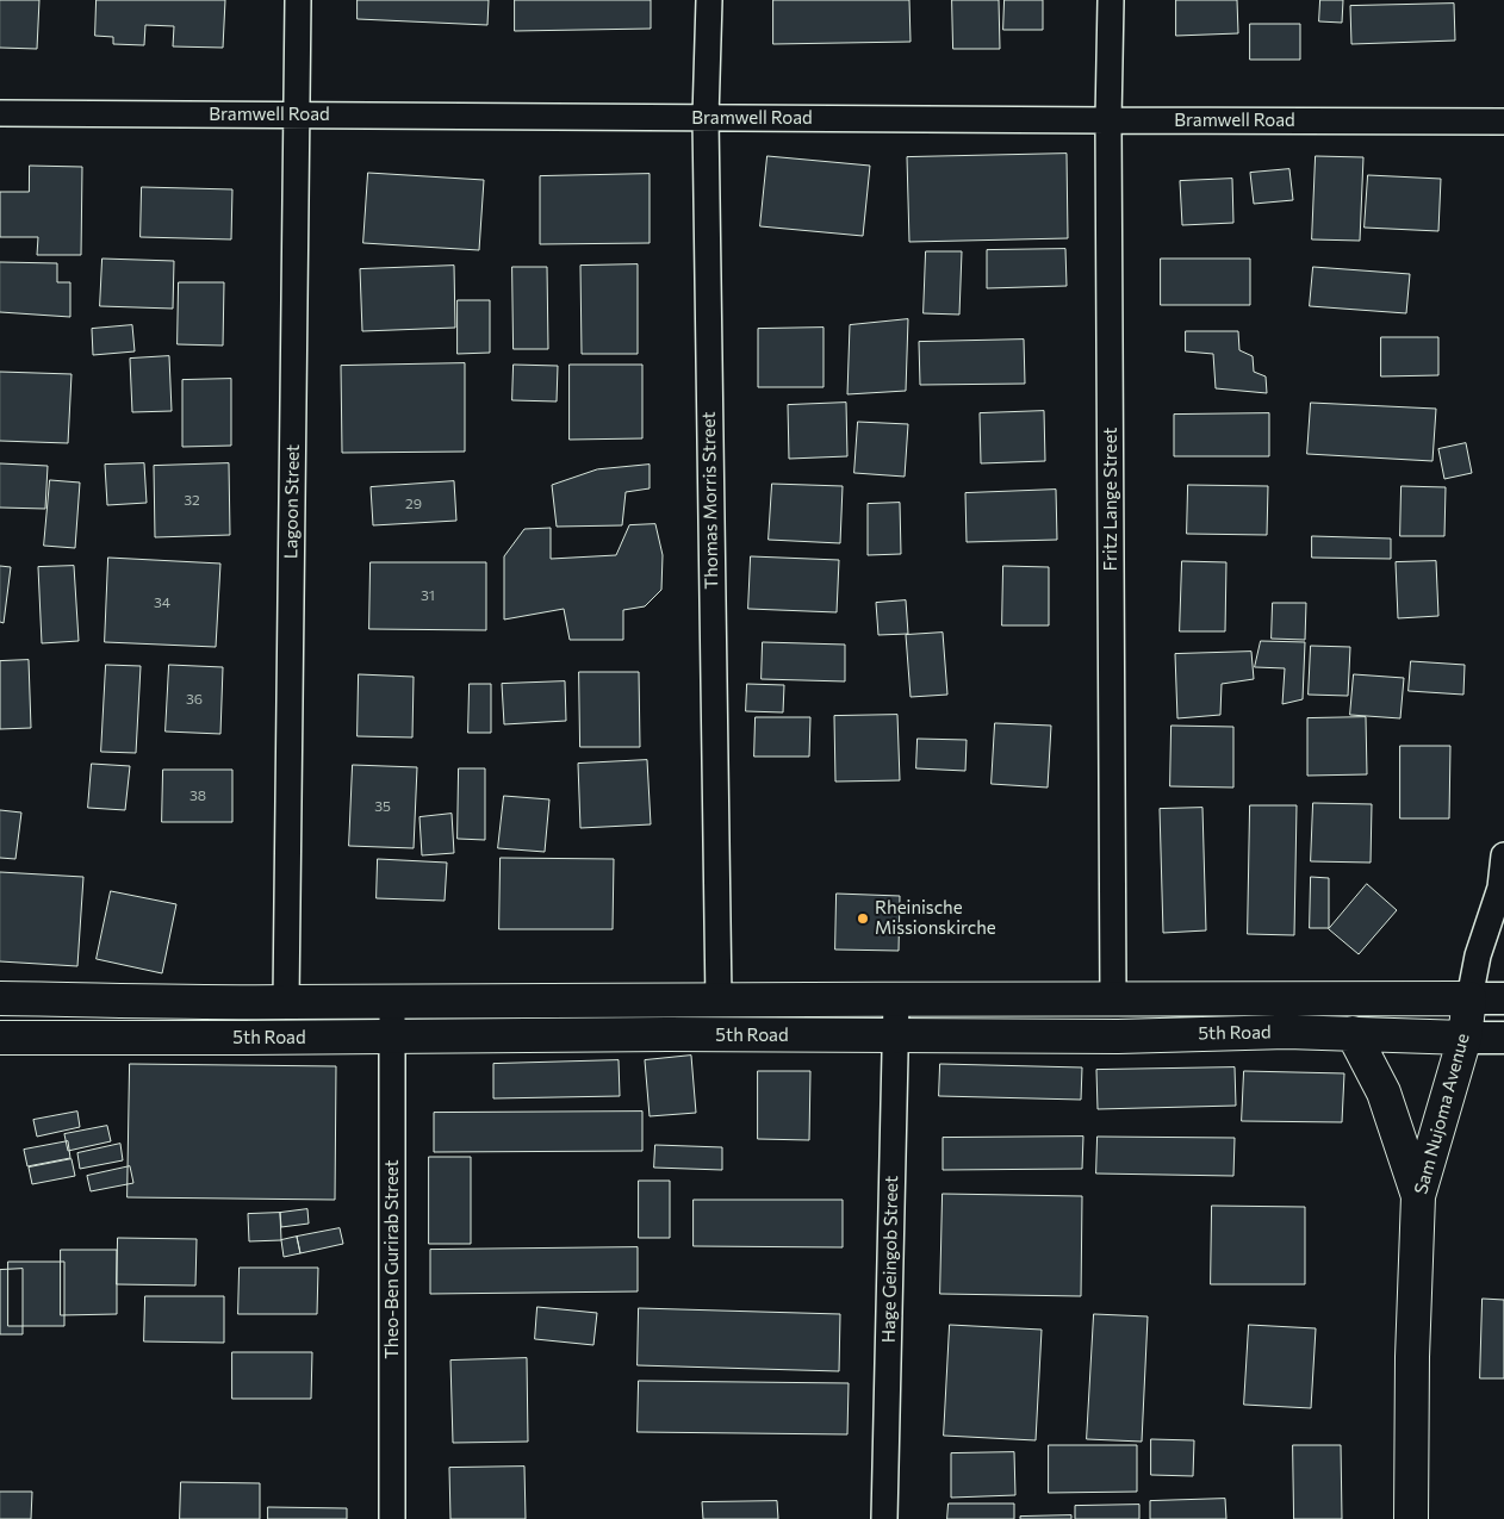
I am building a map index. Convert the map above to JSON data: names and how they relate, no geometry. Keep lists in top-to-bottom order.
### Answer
{
  "streets": {
    "main road": ["5th Road", "Sam Nujoma Avenue"],
    "street": [
      "Bramwell Road",
      "Fritz Lange Street",
      "Thomas Morris Street",
      "Lagoon Street",
      "Theo-Ben Gurirab Street",
      "Hage Geingob Street"
    ]
  },
  "crossings": [
    ["Bramwell Road", "Fritz Lange Street"],
    ["Bramwell Road", "Thomas Morris Street"],
    ["Bramwell Road", "Lagoon Street"],
    ["Fritz Lange Street", "5th Road"],
    ["Thomas Morris Street", "5th Road"],
    ["Lagoon Street", "5th Road"],
    ["5th Road", "Sam Nujoma Avenue"],
    ["5th Road", "Theo-Ben Gurirab Street"],
    ["5th Road", "Hage Geingob Street"]
  ],
  "places": ["Rheinische Missionskirche"],
  "house_numbers": [
    "32",
    "29",
    "31",
    "34",
    "36",
    "38",
    "35"
  ]
}
